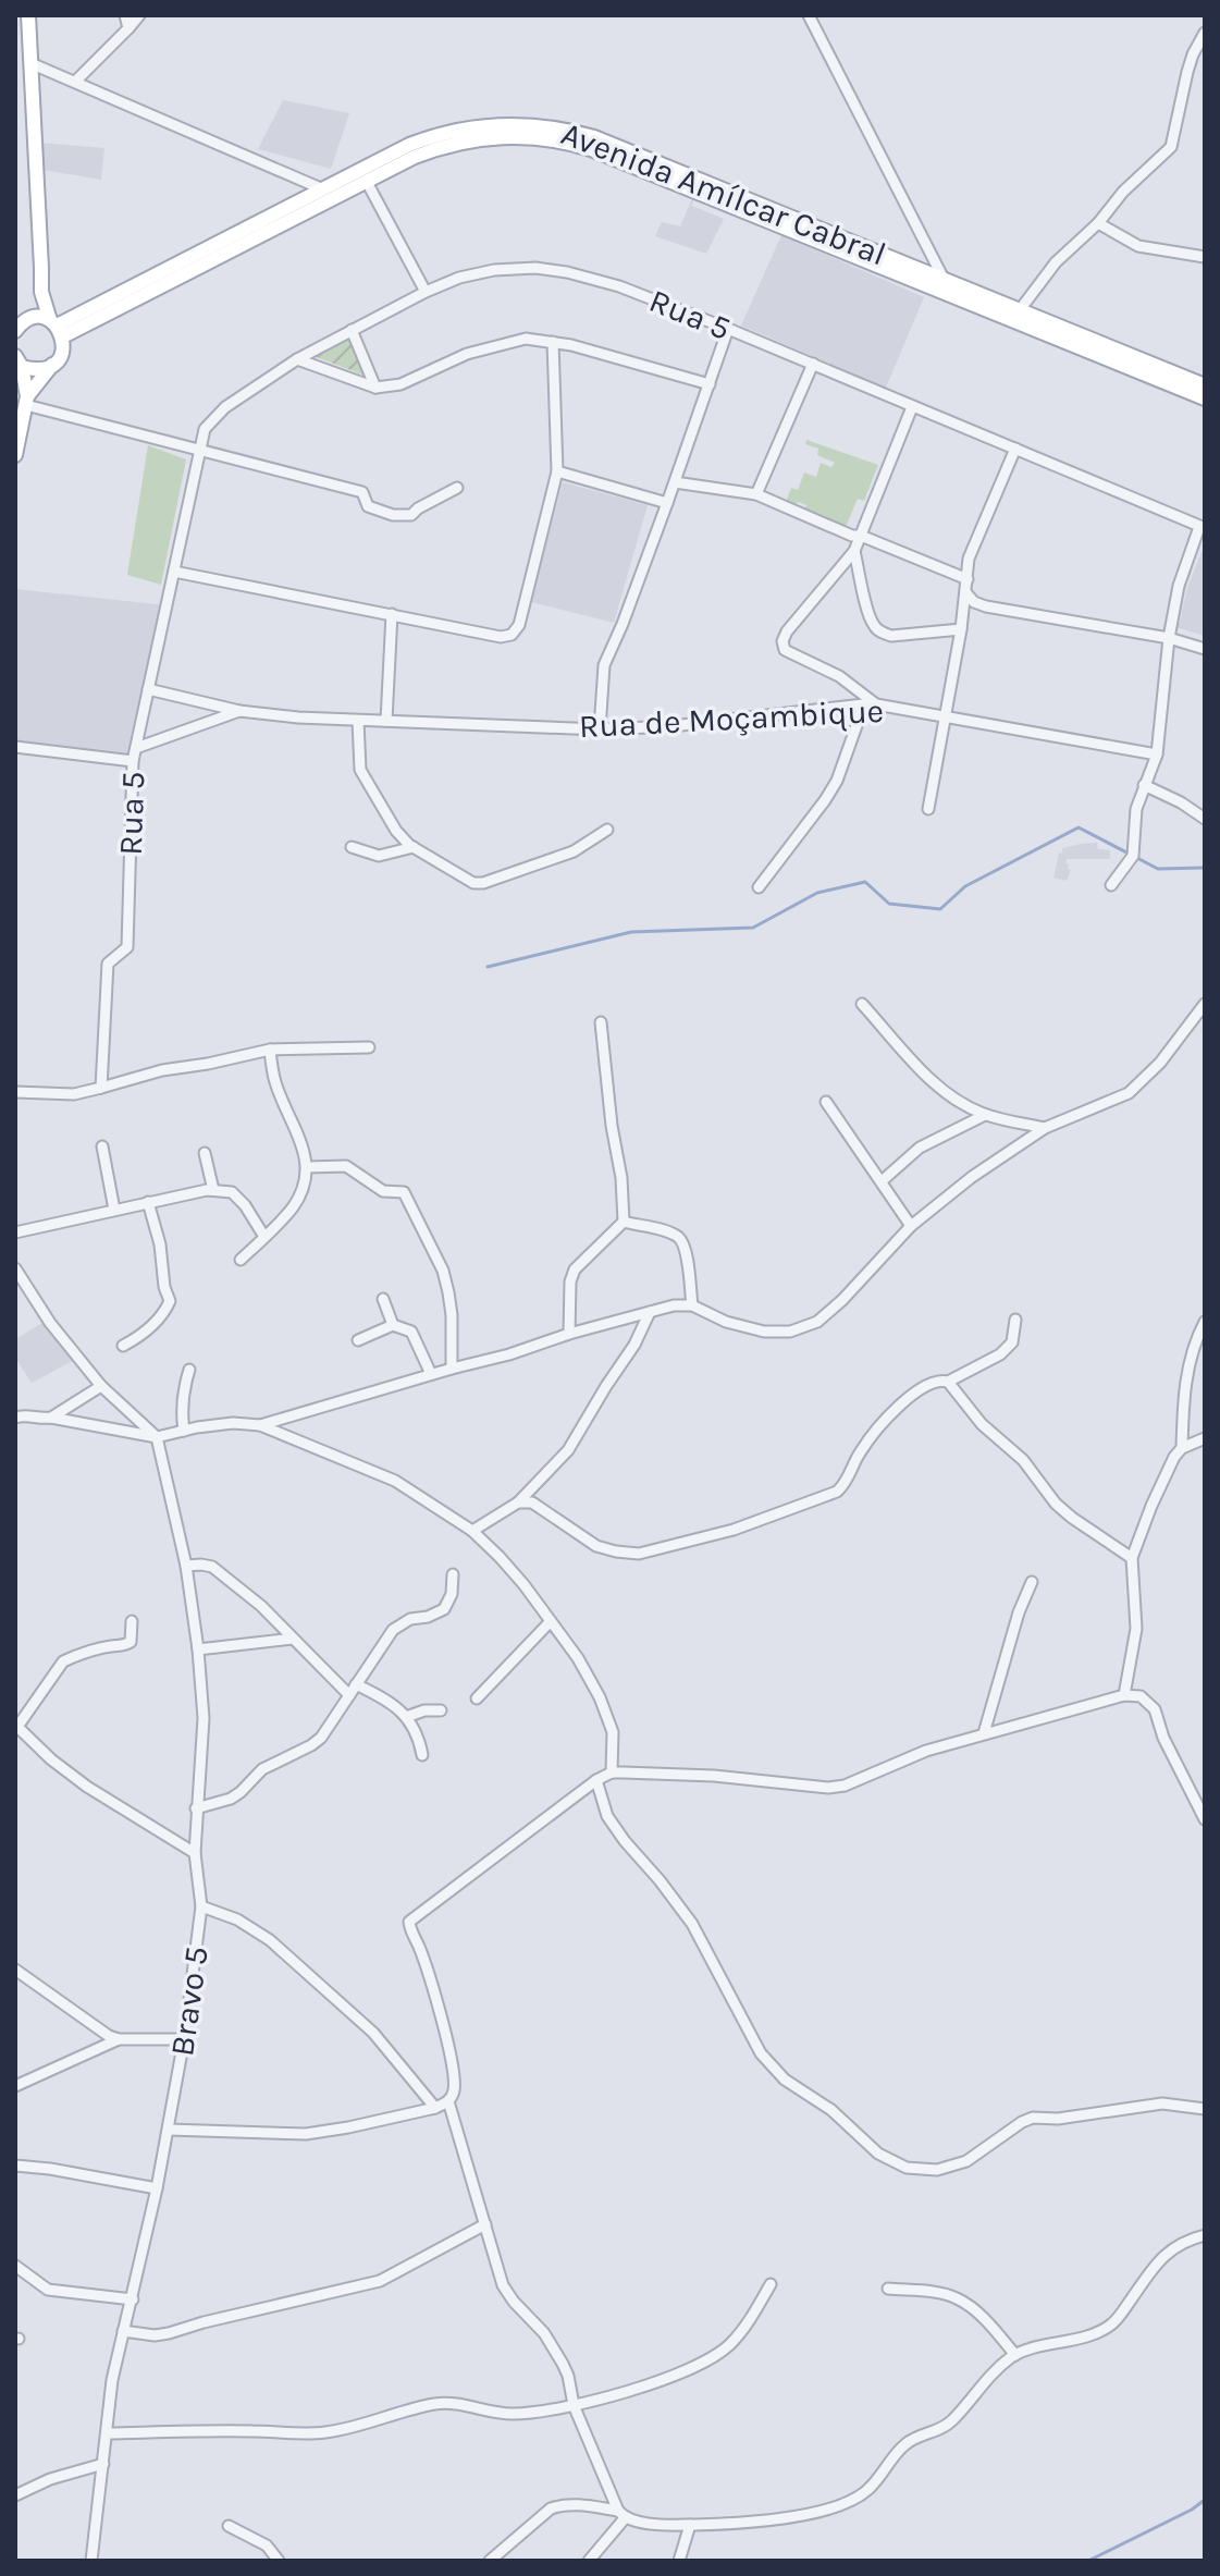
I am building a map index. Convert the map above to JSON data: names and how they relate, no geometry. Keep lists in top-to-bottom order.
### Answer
{
  "streets": {
    "main road": ["Avenida Amílcar Cabral"],
    "street": ["Rua 5", "Rua de Moçambique", "Bravo 5"]
  },
  "crossings": [
    ["Rua 5", "Rua de Moçambique"]
  ]
}
